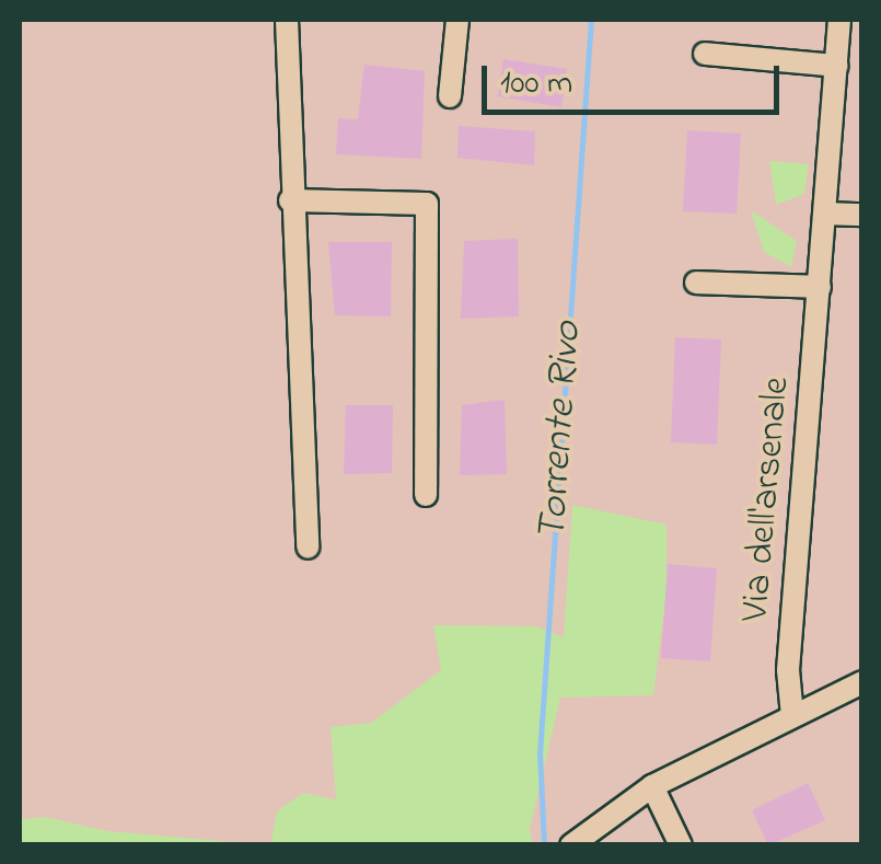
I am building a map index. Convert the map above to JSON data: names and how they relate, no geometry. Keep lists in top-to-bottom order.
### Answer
{
  "streets": {
    "street": ["Via dell'arsenale"]
  },
  "water": ["Torrente Rivo"],
  "scale_bar": "100 m"
}
